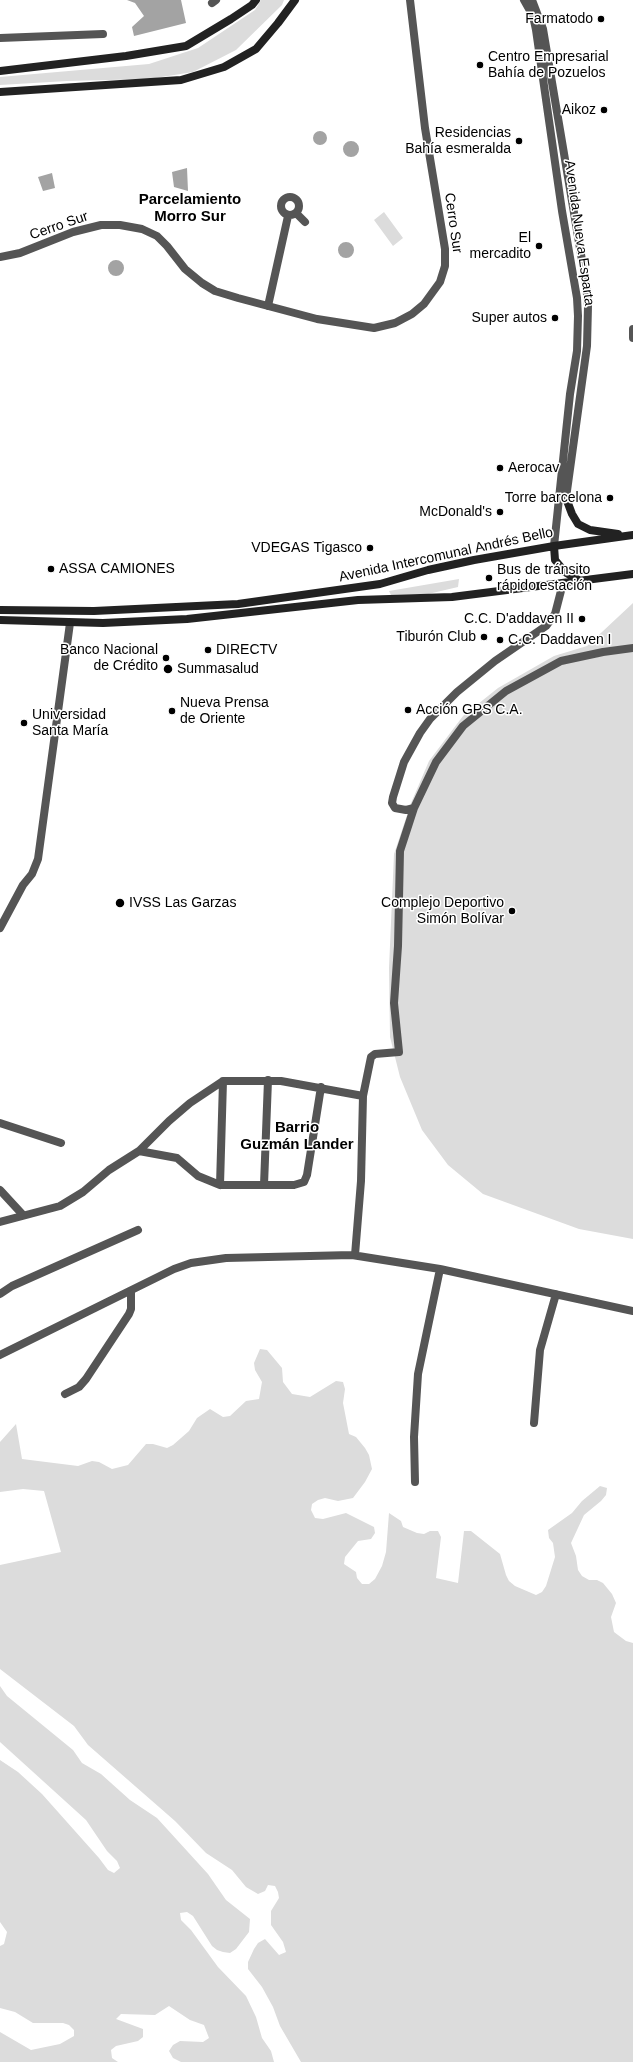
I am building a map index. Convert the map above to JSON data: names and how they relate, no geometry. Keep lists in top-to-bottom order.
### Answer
{
  "streets": {
    "main road": ["Avenida Intercomunal Andrés Bello"],
    "street": ["Cerro Sur", "Avenida Nueva Esparta"]
  },
  "crossings": [
    ["Avenida Nueva Esparta", "Avenida Intercomunal Andrés Bello"]
  ],
  "districts": ["Parcelamiento Morro Sur", "Barrio Guzmán Lander"],
  "places": [
    "Farmatodo",
    "Centro Empresarial Bahía de Pozuelos",
    "Aikoz",
    "Residencias Bahía esmeralda",
    "El mercadito",
    "Super autos",
    "Aerocav",
    "Torre barcelona",
    "McDonald's",
    "VDEGAS Tigasco",
    "ASSA CAMIONES",
    "Bus de tránsito rápido estación",
    "C.C. D'addaven II",
    "Tiburón Club",
    "C.C. Daddaven I",
    "DIRECTV",
    "Banco Nacional de Crédito",
    "Summasalud",
    "Acción GPS C.A.",
    "Nueva Prensa de Oriente",
    "Universidad Santa María",
    "IVSS Las Garzas",
    "Complejo Deportivo Simón Bolívar"
  ]
}
